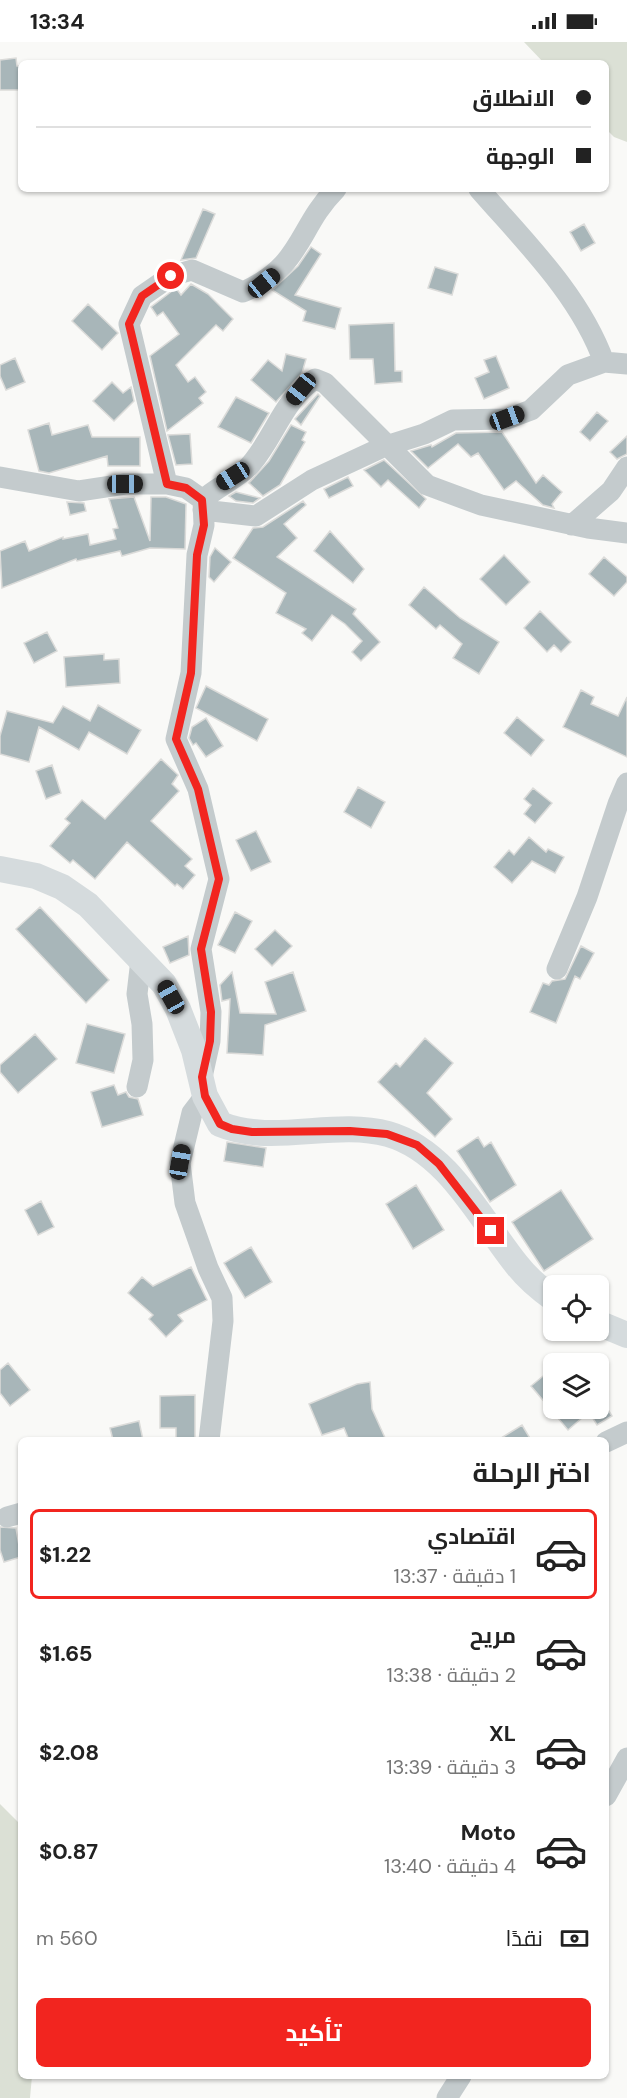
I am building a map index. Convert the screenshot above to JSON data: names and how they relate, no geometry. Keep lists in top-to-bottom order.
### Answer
{
  "page": {
    "status": "13:34",
    "banner": ["الانطلاق", "الوجهة"],
    "heading": "اختر الرحلة",
    "list": [
      {
        "name": "اقتصادي",
        "note": "1 دقيقة · 13:37",
        "value": "$1.22"
      },
      {
        "name": "مريح",
        "note": "2 دقيقة · 13:38",
        "value": "$1.65"
      },
      {
        "name": "XL",
        "note": "3 دقيقة · 13:39",
        "value": "$2.08"
      },
      {
        "name": "Moto",
        "note": "4 دقيقة · 13:40",
        "value": "$0.87"
      }
    ],
    "pay": ["نقدًا", "560 m"],
    "buttons": "تأكيد"
  }
}
